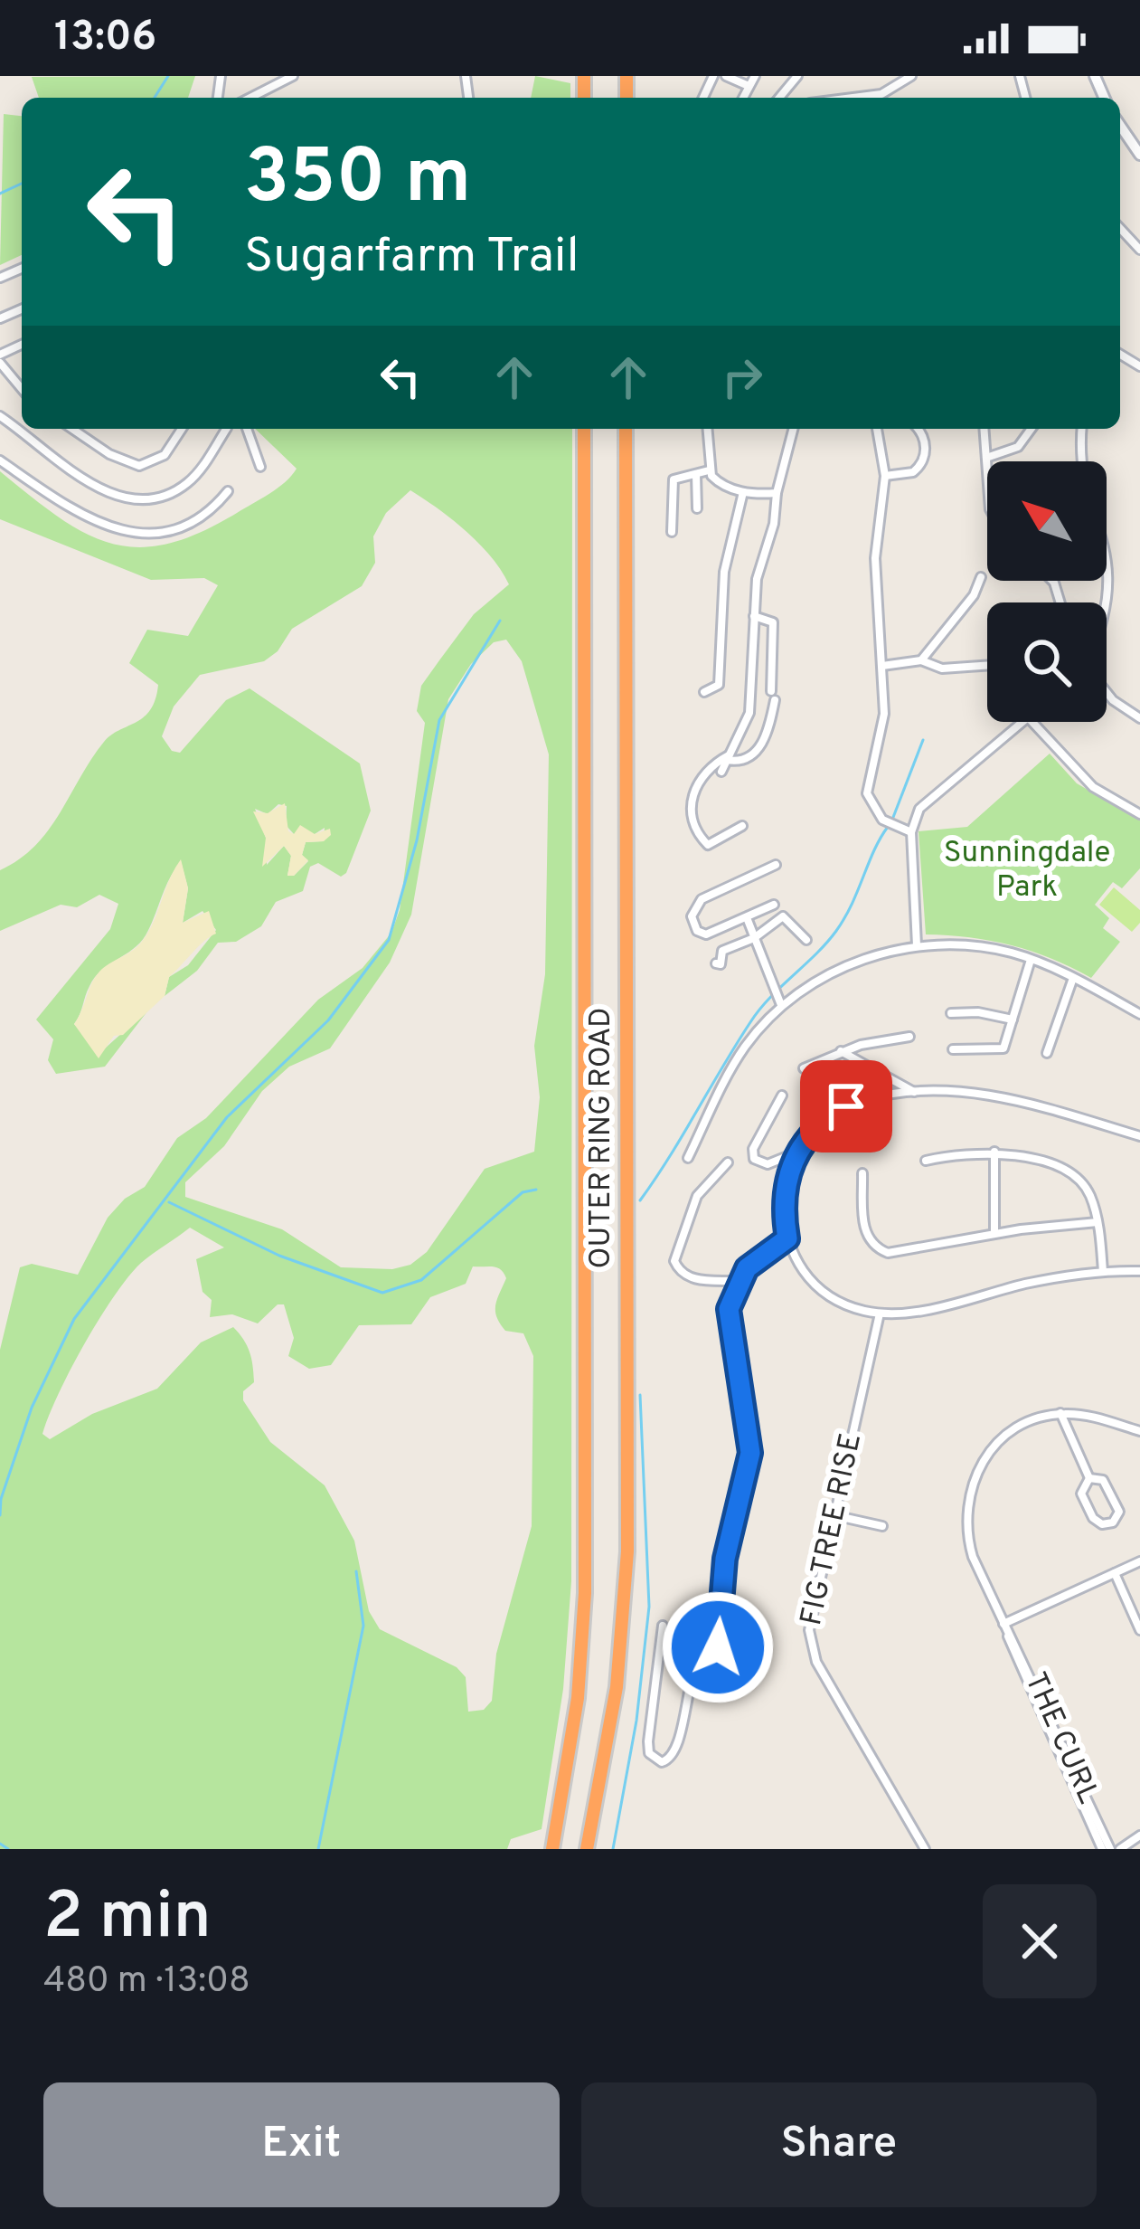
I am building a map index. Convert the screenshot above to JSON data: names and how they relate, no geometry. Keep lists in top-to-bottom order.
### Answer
{
  "streets": {
    "highway": ["OUTER RING ROAD"],
    "street": ["FIG TREE RISE", "THE CURL"]
  },
  "parks": ["Sunningdale Park"],
  "north": "top left",
  "page": {
    "status": "13:06",
    "turn": ["350 m", "Sugarfarm Trail"],
    "heading": ["2 min", "480 m · 13:08"],
    "buttons": ["Exit", "Share"]
  }
}
